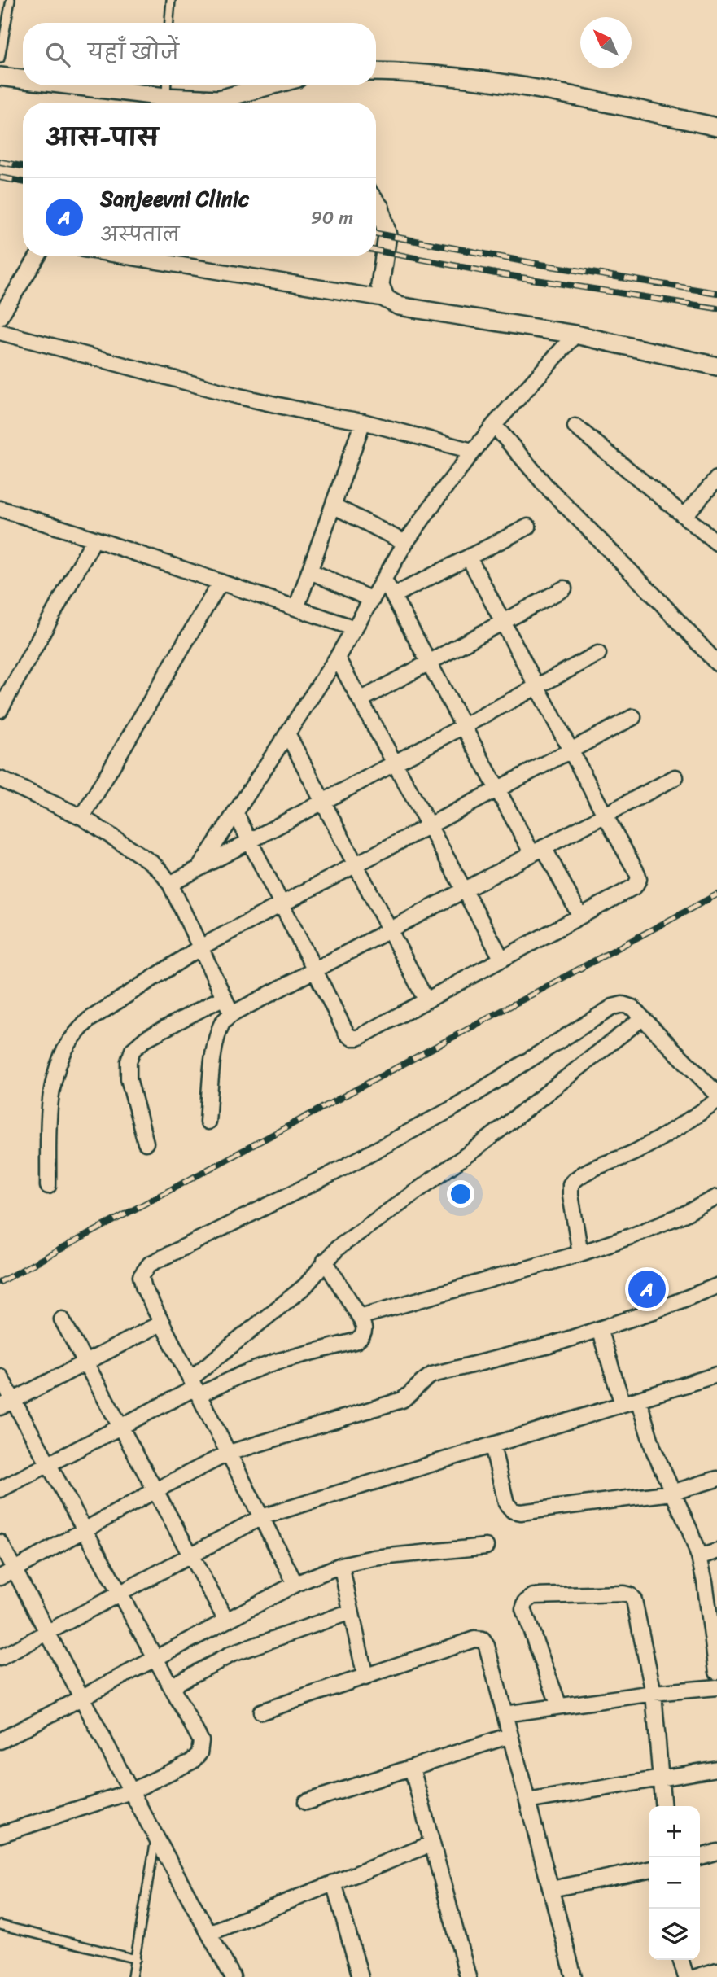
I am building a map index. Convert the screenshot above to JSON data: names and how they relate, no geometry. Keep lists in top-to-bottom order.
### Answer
{
  "north": "top left",
  "page": {
    "search": "यहाँ खोजें",
    "heading": "आस-पास",
    "list": [
      {
        "mark": "A",
        "name": "Sanjeevni Clinic",
        "note": "अस्पताल",
        "value": "90 m"
      }
    ],
    "pins": "A",
    "map_buttons": ["+", "−"]
  }
}
